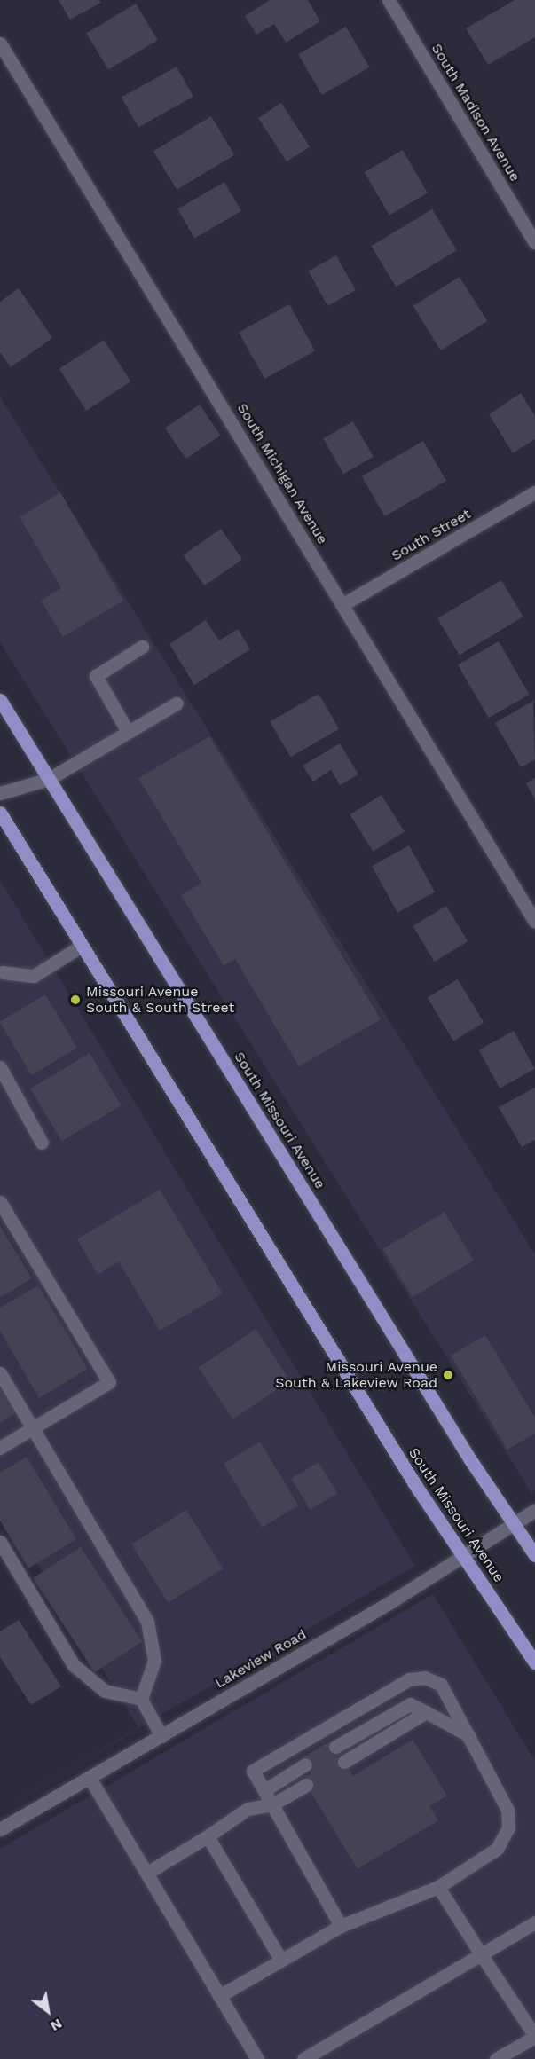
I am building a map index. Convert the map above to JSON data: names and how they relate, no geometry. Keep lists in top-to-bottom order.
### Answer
{
  "streets": {
    "main road": ["South Missouri Avenue"],
    "street": [
      "South Madison Avenue",
      "South Michigan Avenue",
      "South Street",
      "Lakeview Road"
    ]
  },
  "crossings": [
    ["South Michigan Avenue", "South Street"],
    ["South Missouri Avenue", "Lakeview Road"]
  ],
  "places": ["Missouri Avenue South & South Street", "Missouri Avenue South & Lakeview Road"],
  "north": "bottom right"
}
